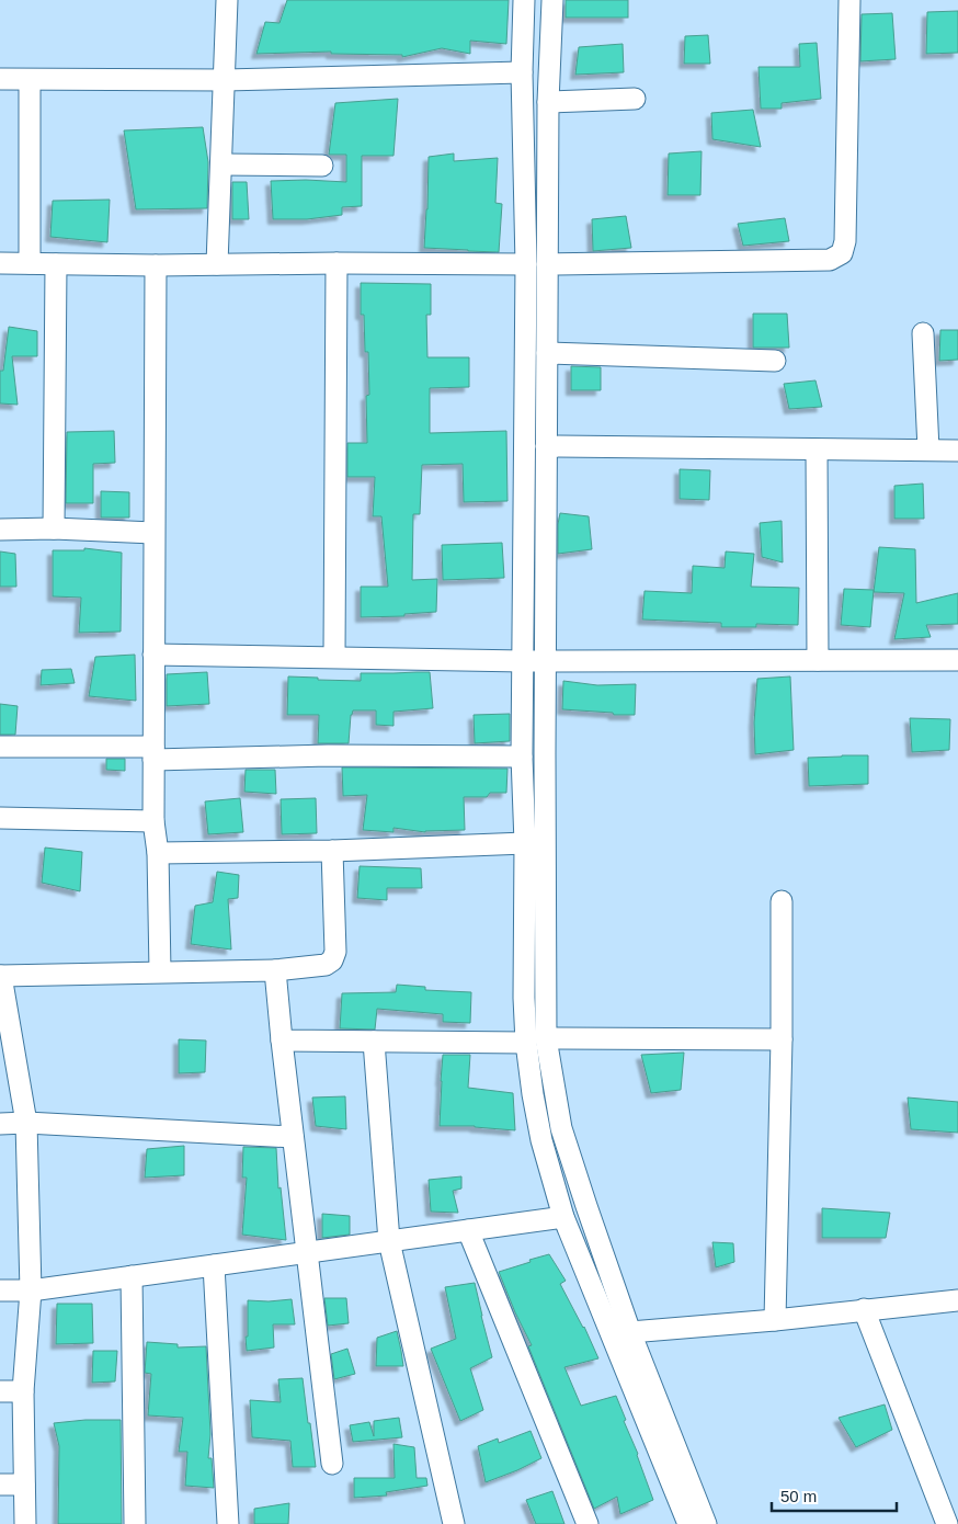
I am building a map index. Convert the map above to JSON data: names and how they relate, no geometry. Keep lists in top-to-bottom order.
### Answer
{
  "scale_bar": "50 m"
}
